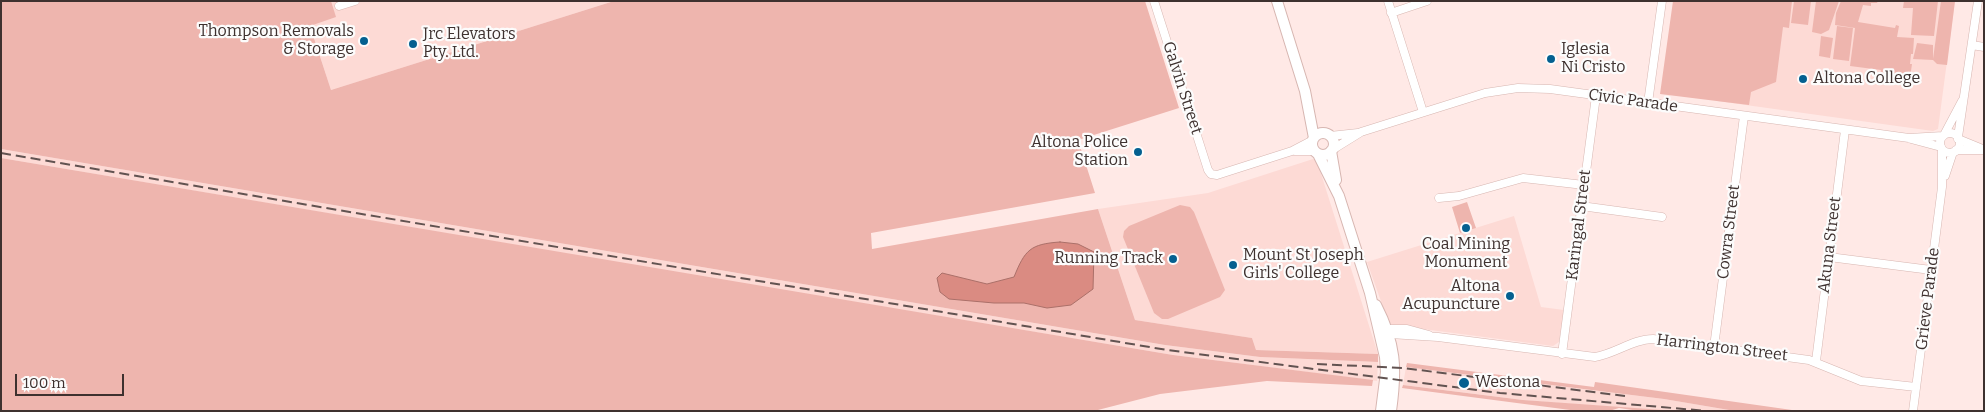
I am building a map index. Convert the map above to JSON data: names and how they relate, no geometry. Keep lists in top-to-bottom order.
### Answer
{
  "streets": {
    "street": [
      "Galvin Street",
      "Civic Parade",
      "Karingal Street",
      "Cowra Street",
      "Akuna Street",
      "Grieve Parade",
      "Harrington Street"
    ]
  },
  "crossings": [
    ["Civic Parade", "Karingal Street"],
    ["Civic Parade", "Cowra Street"],
    ["Civic Parade", "Akuna Street"],
    ["Civic Parade", "Grieve Parade"],
    ["Karingal Street", "Harrington Street"],
    ["Cowra Street", "Harrington Street"],
    ["Akuna Street", "Harrington Street"],
    ["Grieve Parade", "Harrington Street"]
  ],
  "places": [
    "Thompson Removals & Storage",
    "Jrc Elevators Pty. Ltd.",
    "Iglesia Ni Cristo",
    "Altona College",
    "Altona Police Station",
    "Coal Mining Monument",
    "Running Track",
    "Mount St Joseph Girls' College",
    "Altona Acupuncture",
    "Westona"
  ],
  "scale_bar": "100 m"
}
